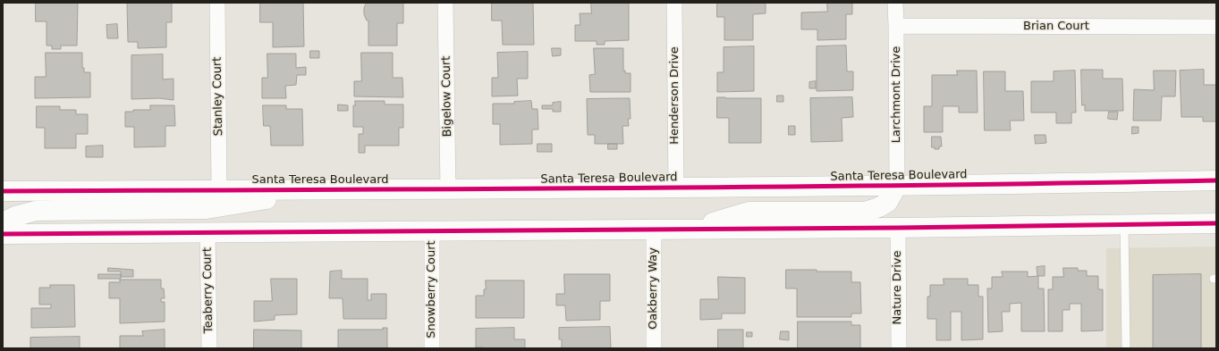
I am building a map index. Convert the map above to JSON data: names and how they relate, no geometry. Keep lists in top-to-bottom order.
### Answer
{
  "streets": {
    "main road": ["Santa Teresa Boulevard"],
    "street": [
      "Brian Court",
      "Larchmont Drive",
      "Henderson Drive",
      "Stanley Court",
      "Bigelow Court",
      "Nature Drive",
      "Oakberry Way",
      "Snowberry Court",
      "Teaberry Court"
    ]
  },
  "crossings": [
    ["Brian Court", "Larchmont Drive"],
    ["Larchmont Drive", "Santa Teresa Boulevard"],
    ["Henderson Drive", "Santa Teresa Boulevard"],
    ["Stanley Court", "Santa Teresa Boulevard"],
    ["Bigelow Court", "Santa Teresa Boulevard"]
  ]
}
